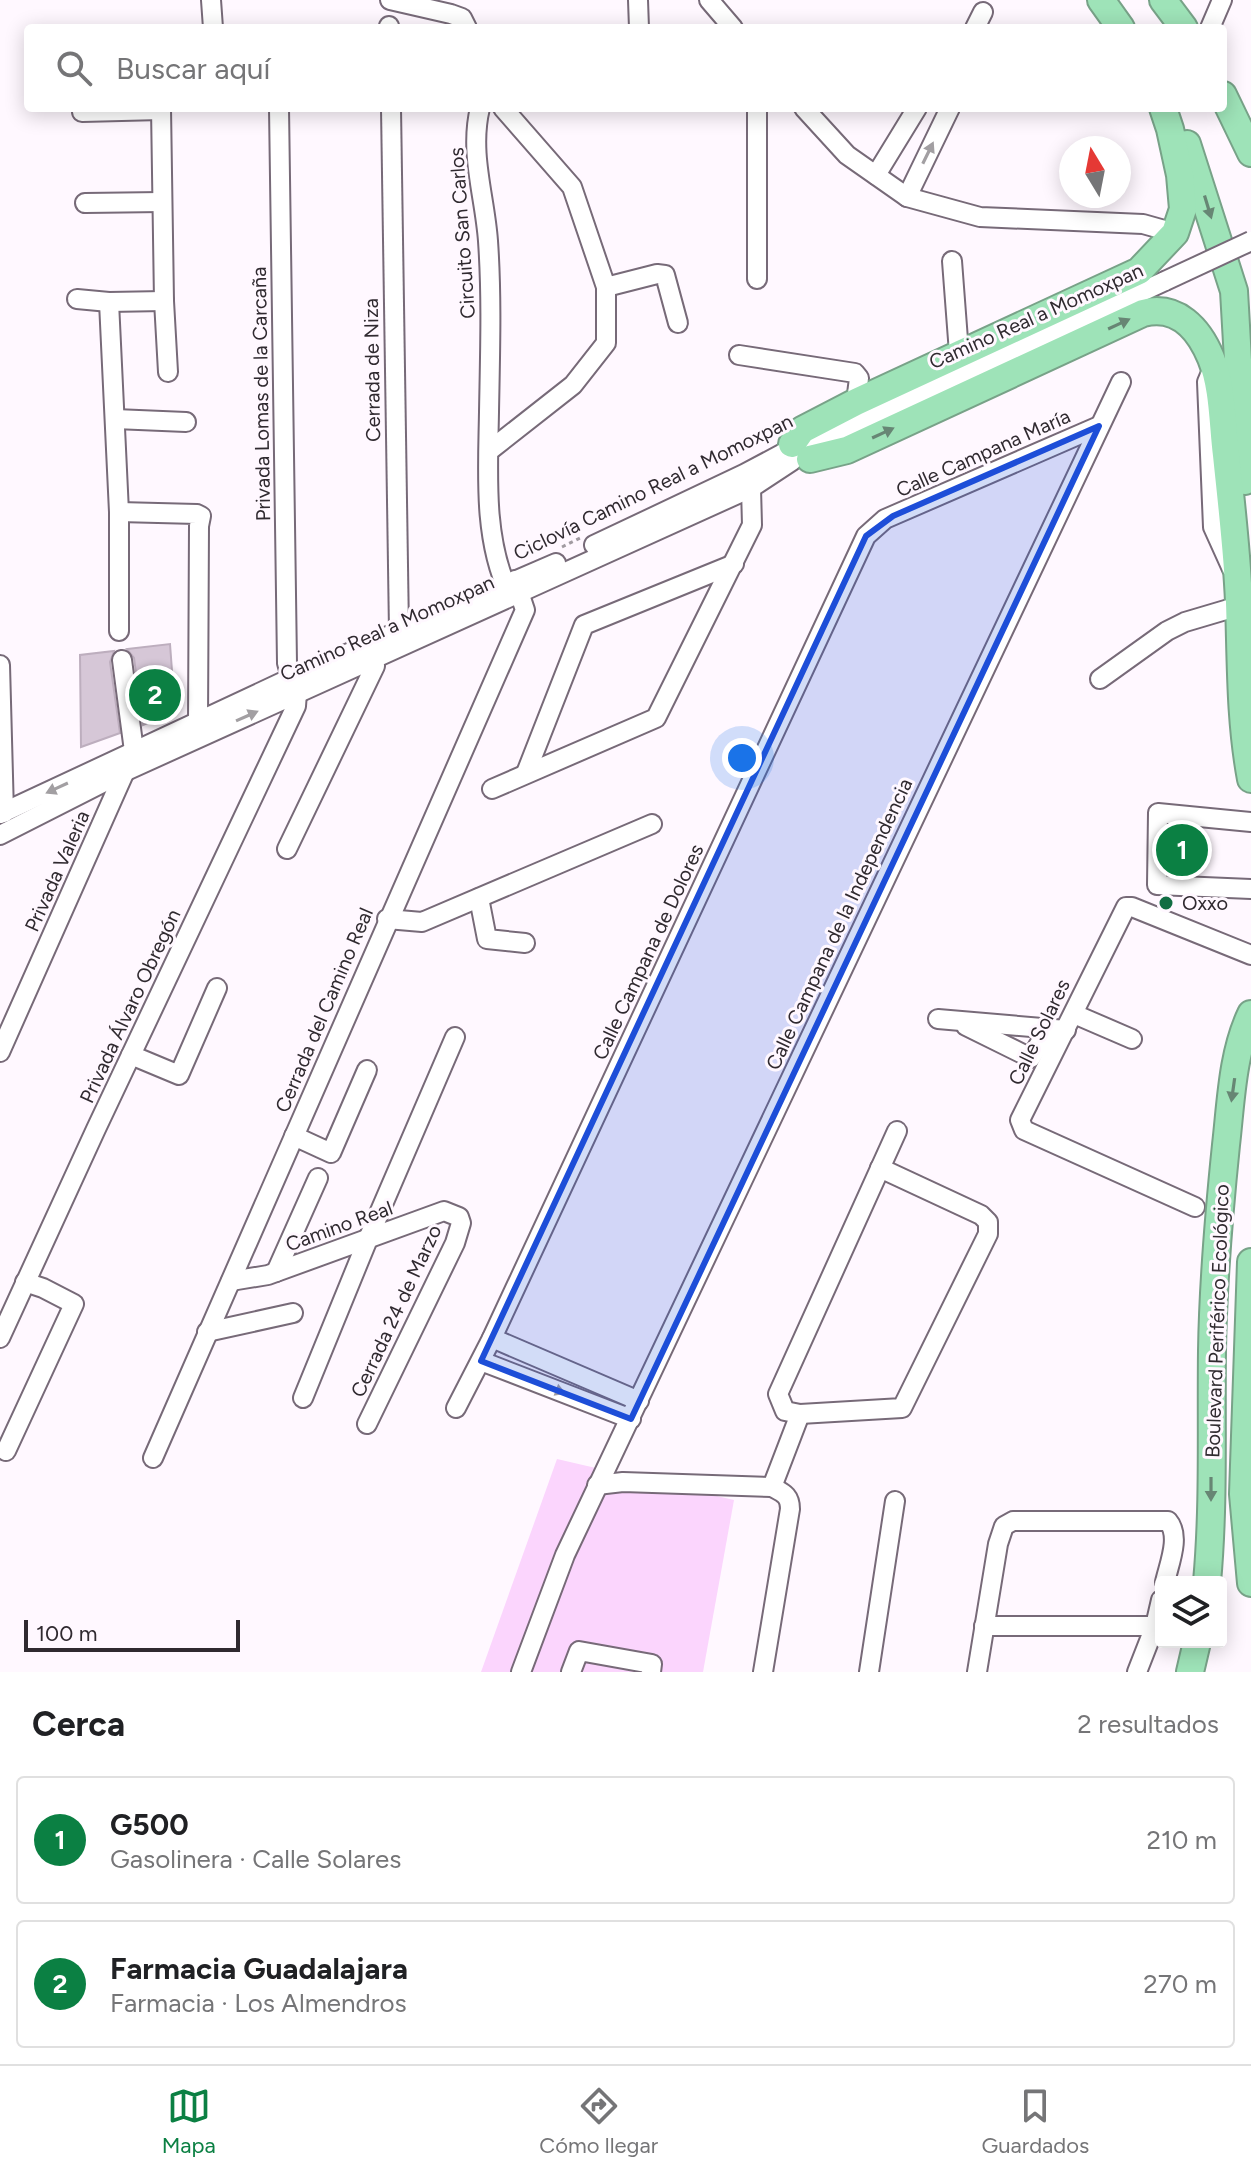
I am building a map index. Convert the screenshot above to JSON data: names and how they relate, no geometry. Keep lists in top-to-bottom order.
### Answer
{
  "streets": {
    "highway": ["Boulevard Periférico Ecológico"],
    "street": [
      "Circuito San Carlos",
      "Camino Real a Momoxpan",
      "Cerrada de Niza",
      "Privada Lomas de la Carcaña",
      "Calle Campana María",
      "Privada Valeria",
      "Calle Campana de la Independencia",
      "Calle Campana de Dolores",
      "Privada Álvaro Obregón",
      "Cerrada del Camino Real",
      "Calle Solares",
      "Camino Real",
      "Cerrada 24 de Marzo"
    ],
    "path": ["Ciclovía Camino Real a Momoxpan"]
  },
  "crossings": [
    ["Circuito San Carlos", "Camino Real a Momoxpan"],
    ["Circuito San Carlos", "Cerrada del Camino Real"],
    ["Camino Real a Momoxpan", "Cerrada de Niza"],
    ["Camino Real a Momoxpan", "Privada Lomas de la Carcaña"],
    ["Camino Real a Momoxpan", "Privada Valeria"],
    ["Camino Real a Momoxpan", "Privada Álvaro Obregón"],
    ["Camino Real a Momoxpan", "Cerrada del Camino Real"],
    ["Privada Lomas de la Carcaña", "Privada Álvaro Obregón"],
    ["Calle Campana María", "Calle Campana de la Independencia"],
    ["Calle Campana María", "Calle Campana de Dolores"],
    ["Cerrada del Camino Real", "Camino Real"],
    ["Camino Real", "Cerrada 24 de Marzo"]
  ],
  "places": ["Oxxo"],
  "scale_bar": "100 m",
  "north": "top",
  "page": {
    "search": "Buscar aquí",
    "pins": ["2", "1"],
    "scale": "100 m",
    "heading": ["Cerca", "2 resultados"],
    "list": [
      {
        "mark": "1",
        "name": "G500",
        "note": "Gasolinera · Calle Solares",
        "value": "210 m"
      },
      {
        "mark": "2",
        "name": "Farmacia Guadalajara",
        "note": "Farmacia · Los Almendros",
        "value": "270 m"
      }
    ],
    "nav": ["Mapa", "Cómo llegar", "Guardados"]
  }
}
